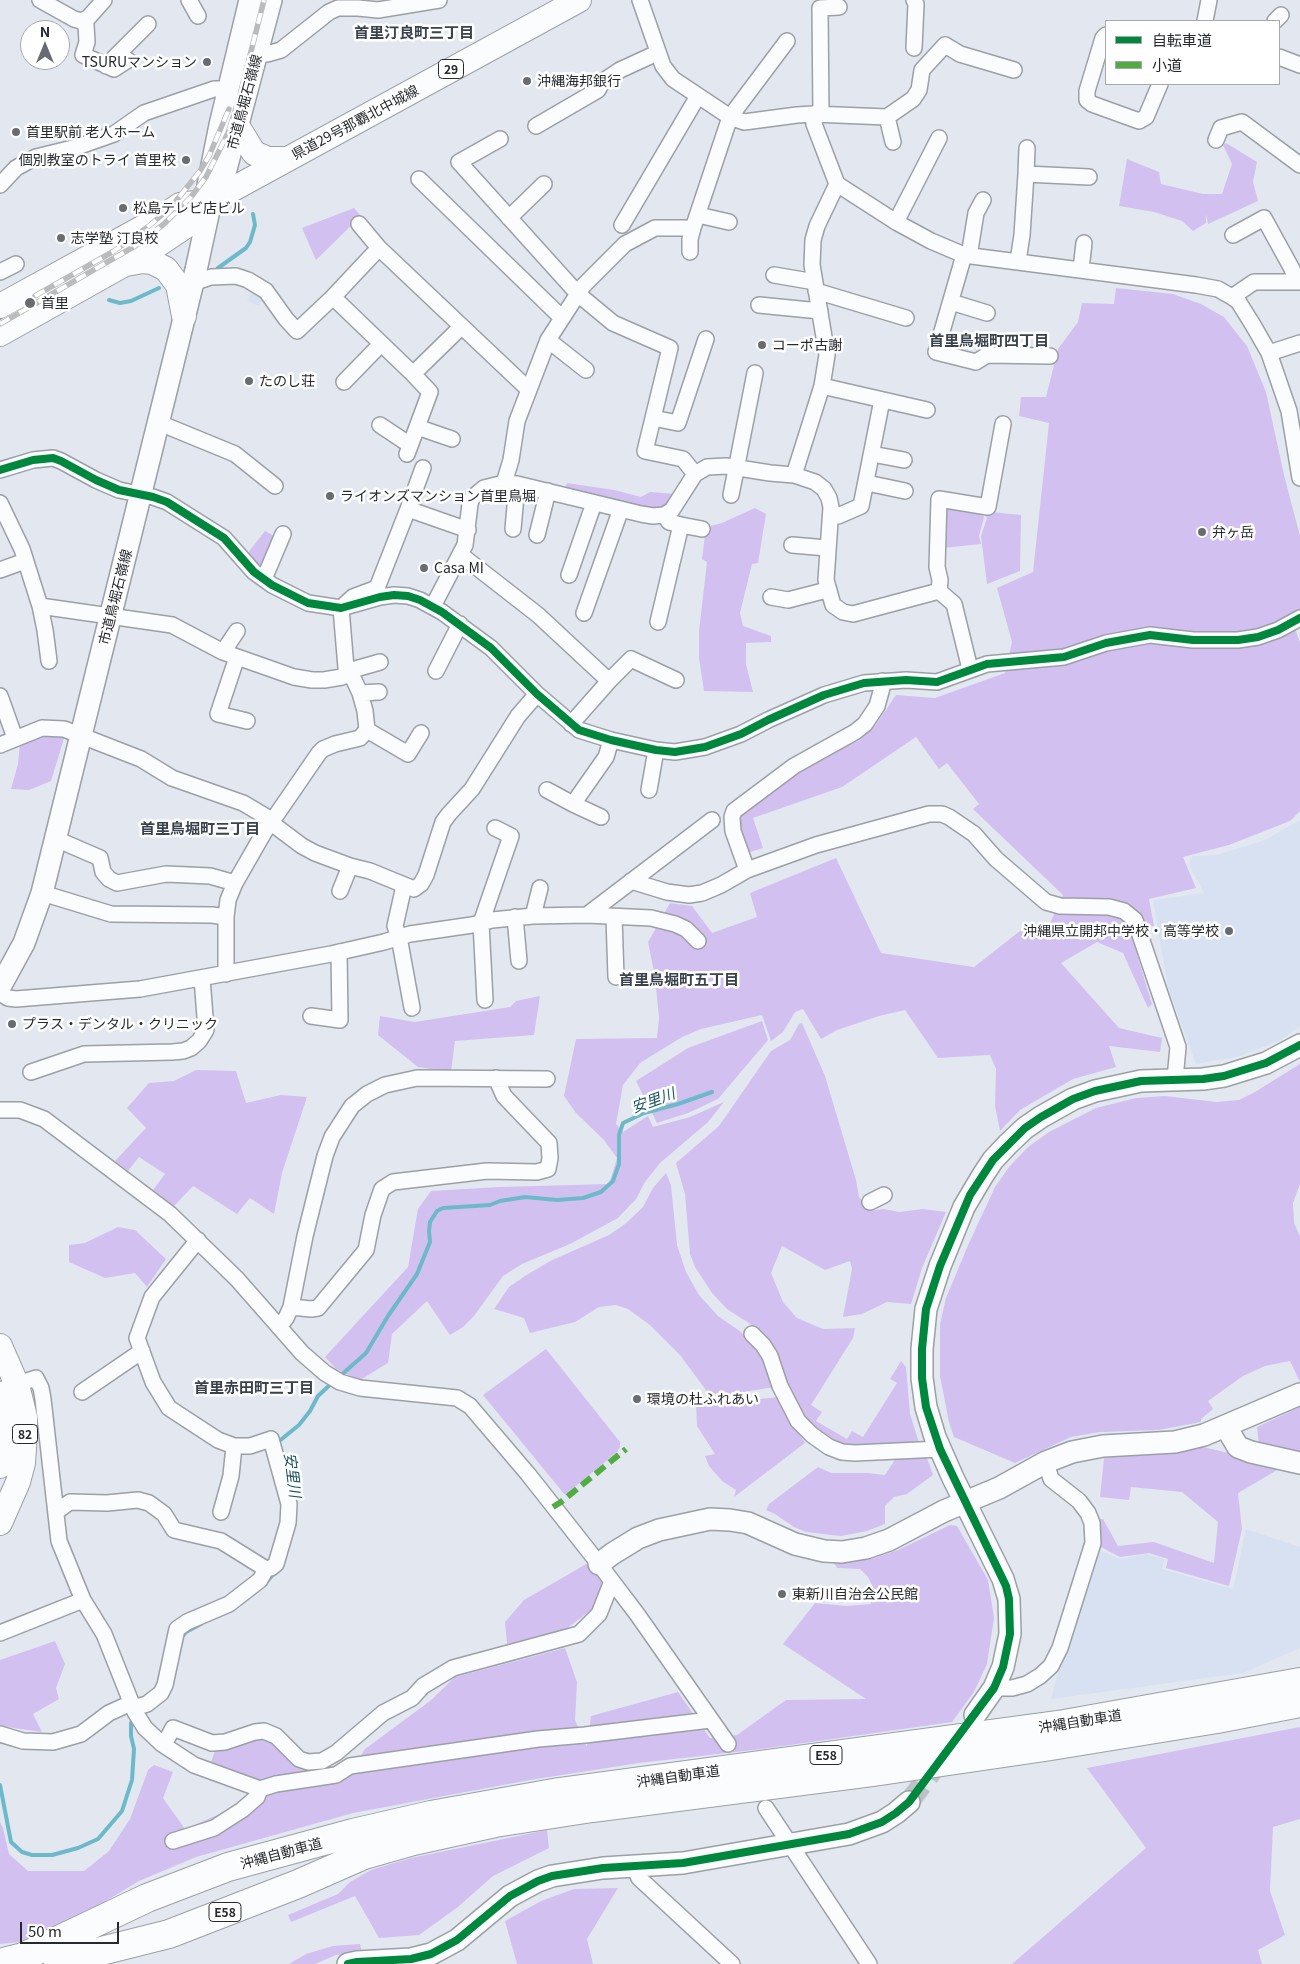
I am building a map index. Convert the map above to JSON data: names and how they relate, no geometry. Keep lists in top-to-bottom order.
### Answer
{
  "streets": {
    "highway": ["沖縄自動車道", "E58"],
    "main road": ["29", "県道29号那覇北中城線", "82"],
    "street": ["市道鳥堀石嶺線"]
  },
  "crossings": [
    ["市道鳥堀石嶺線", "県道29号那覇北中城線"],
    ["沖縄自動車道", "E58"]
  ],
  "districts": [
    "首里汀良町三丁目",
    "首里鳥堀町四丁目",
    "首里鳥堀町三丁目",
    "首里鳥堀町五丁目",
    "首里赤田町三丁目"
  ],
  "water": ["安里川"],
  "places": [
    "TSURUマンション",
    "沖縄海邦銀行",
    "首里駅前 老人ホーム",
    "個別教室のトライ 首里校",
    "松島テレビ店ビル",
    "志学塾 汀良校",
    "首里",
    "コーポ古謝",
    "たのし荘",
    "ライオンズマンション首里鳥堀",
    "弁ヶ岳",
    "Casa MI",
    "沖縄県立開邦中学校・高等学校",
    "プラス・デンタル・クリニック",
    "環境の杜ふれあい",
    "東新川自治会公民館"
  ],
  "legend": ["自転車道", "小道"],
  "scale_bar": "50 m",
  "north": "top"
}
